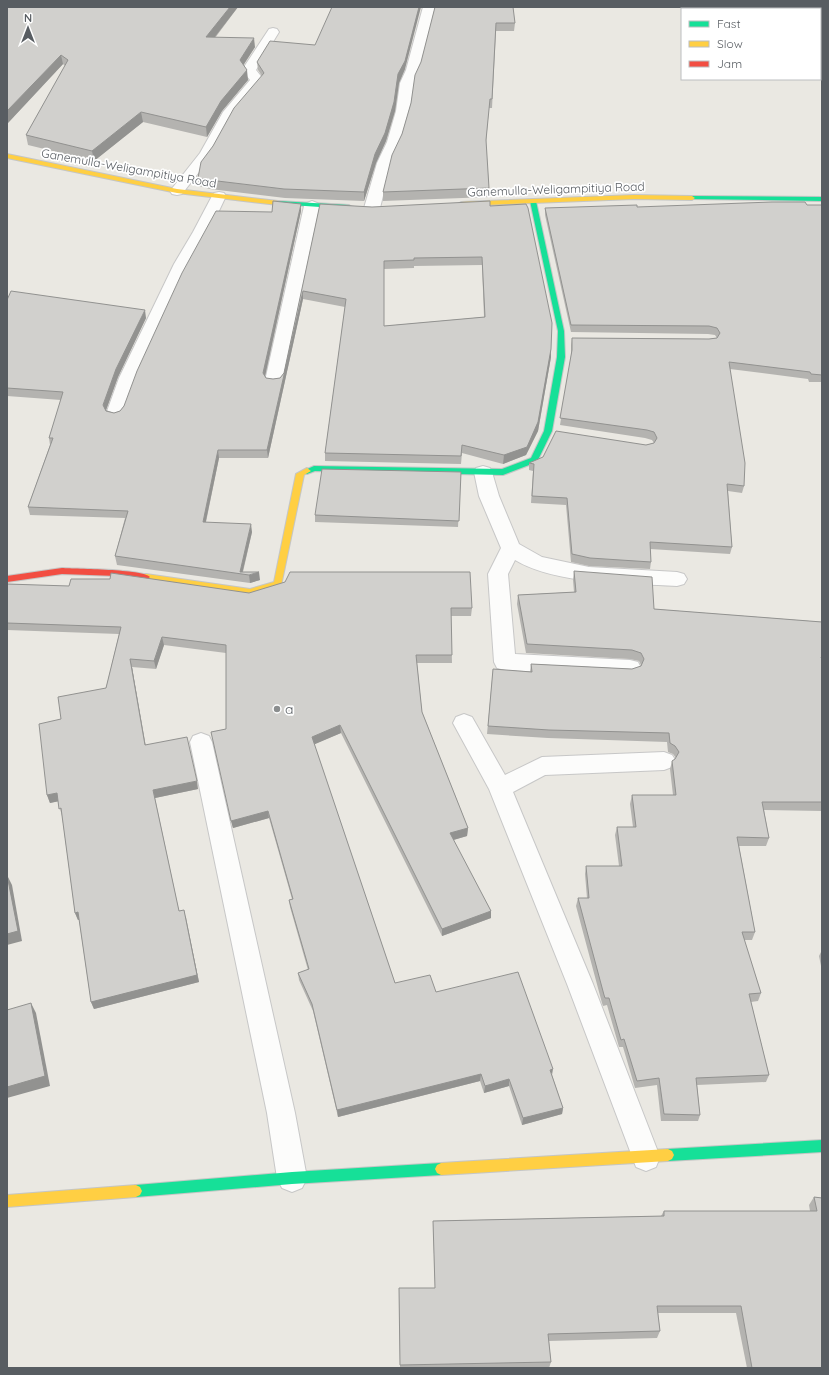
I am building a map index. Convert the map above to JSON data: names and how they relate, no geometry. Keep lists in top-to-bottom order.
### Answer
{
  "streets": {
    "street": ["Ganemulla-Weligampitiya Road"]
  },
  "places": ["a"],
  "legend": ["Fast", "Slow", "Jam"],
  "north": "top"
}
